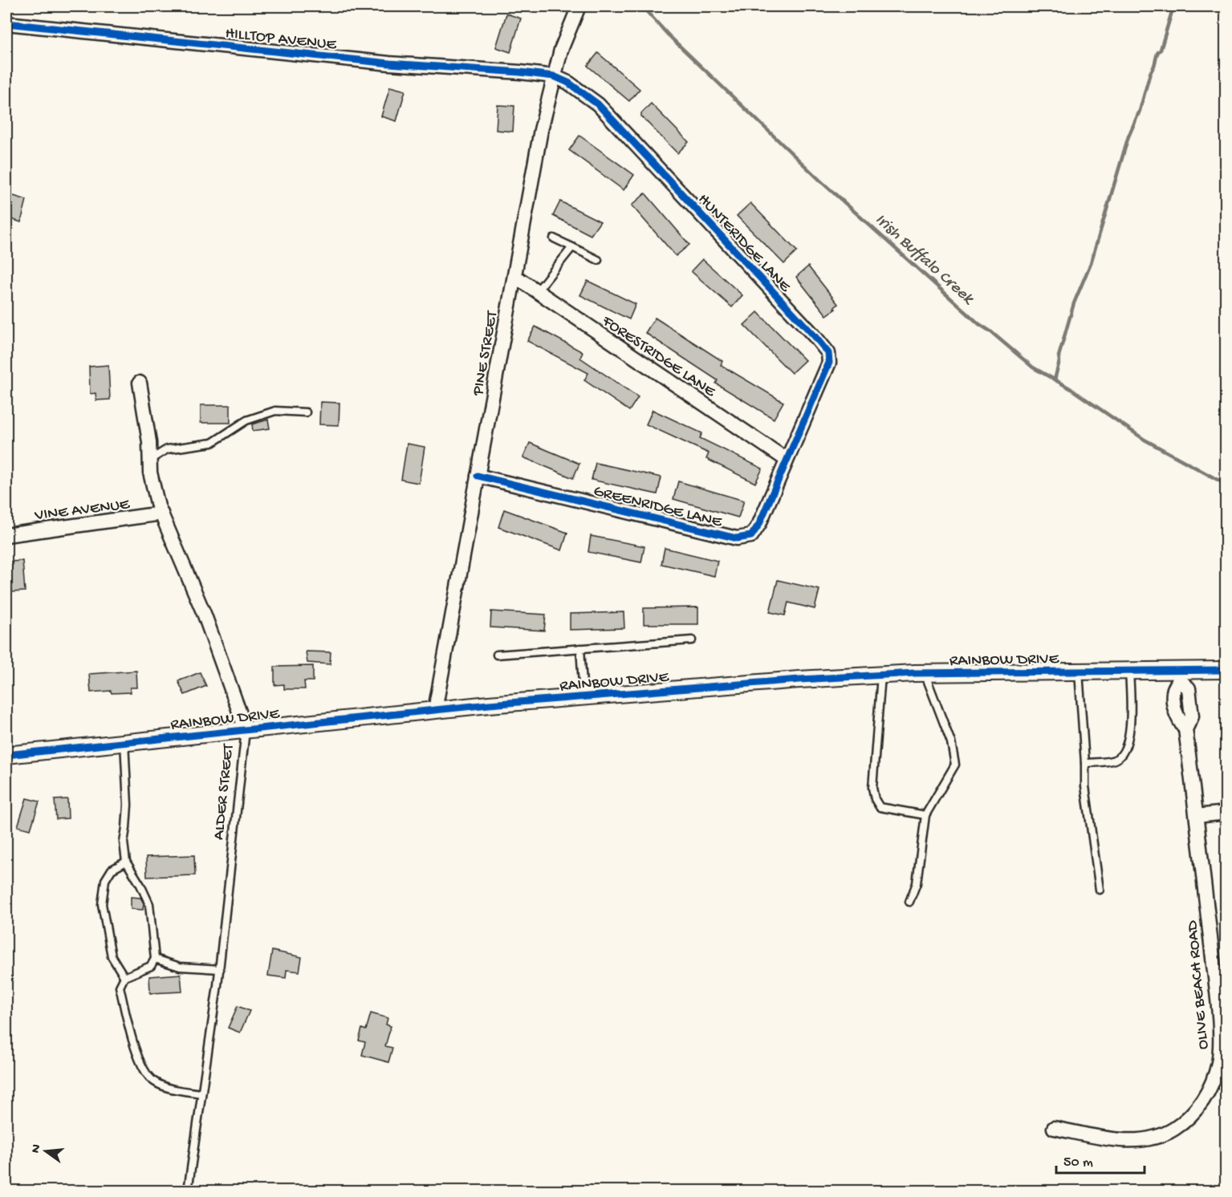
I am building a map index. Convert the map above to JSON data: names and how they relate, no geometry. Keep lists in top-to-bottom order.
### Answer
{
  "streets": {
    "street": [
      "HILLTOP AVENUE",
      "HUNTERIDGE LANE",
      "PINE STREET",
      "FORESTRIDGE LANE",
      "GREENRIDGE LANE",
      "VINE AVENUE",
      "RAINBOW DRIVE",
      "ALDER STREET",
      "OLIVE BEACH ROAD"
    ]
  },
  "crossings": [
    ["HILLTOP AVENUE", "HUNTERIDGE LANE"],
    ["HILLTOP AVENUE", "PINE STREET"],
    ["HUNTERIDGE LANE", "PINE STREET"],
    ["HUNTERIDGE LANE", "FORESTRIDGE LANE"],
    ["HUNTERIDGE LANE", "GREENRIDGE LANE"],
    ["PINE STREET", "FORESTRIDGE LANE"],
    ["PINE STREET", "GREENRIDGE LANE"],
    ["PINE STREET", "RAINBOW DRIVE"],
    ["FORESTRIDGE LANE", "GREENRIDGE LANE"],
    ["VINE AVENUE", "ALDER STREET"],
    ["RAINBOW DRIVE", "ALDER STREET"],
    ["RAINBOW DRIVE", "OLIVE BEACH ROAD"]
  ],
  "water": ["Irish Buffalo Creek"],
  "scale_bar": "50 m",
  "north": "left"
}
